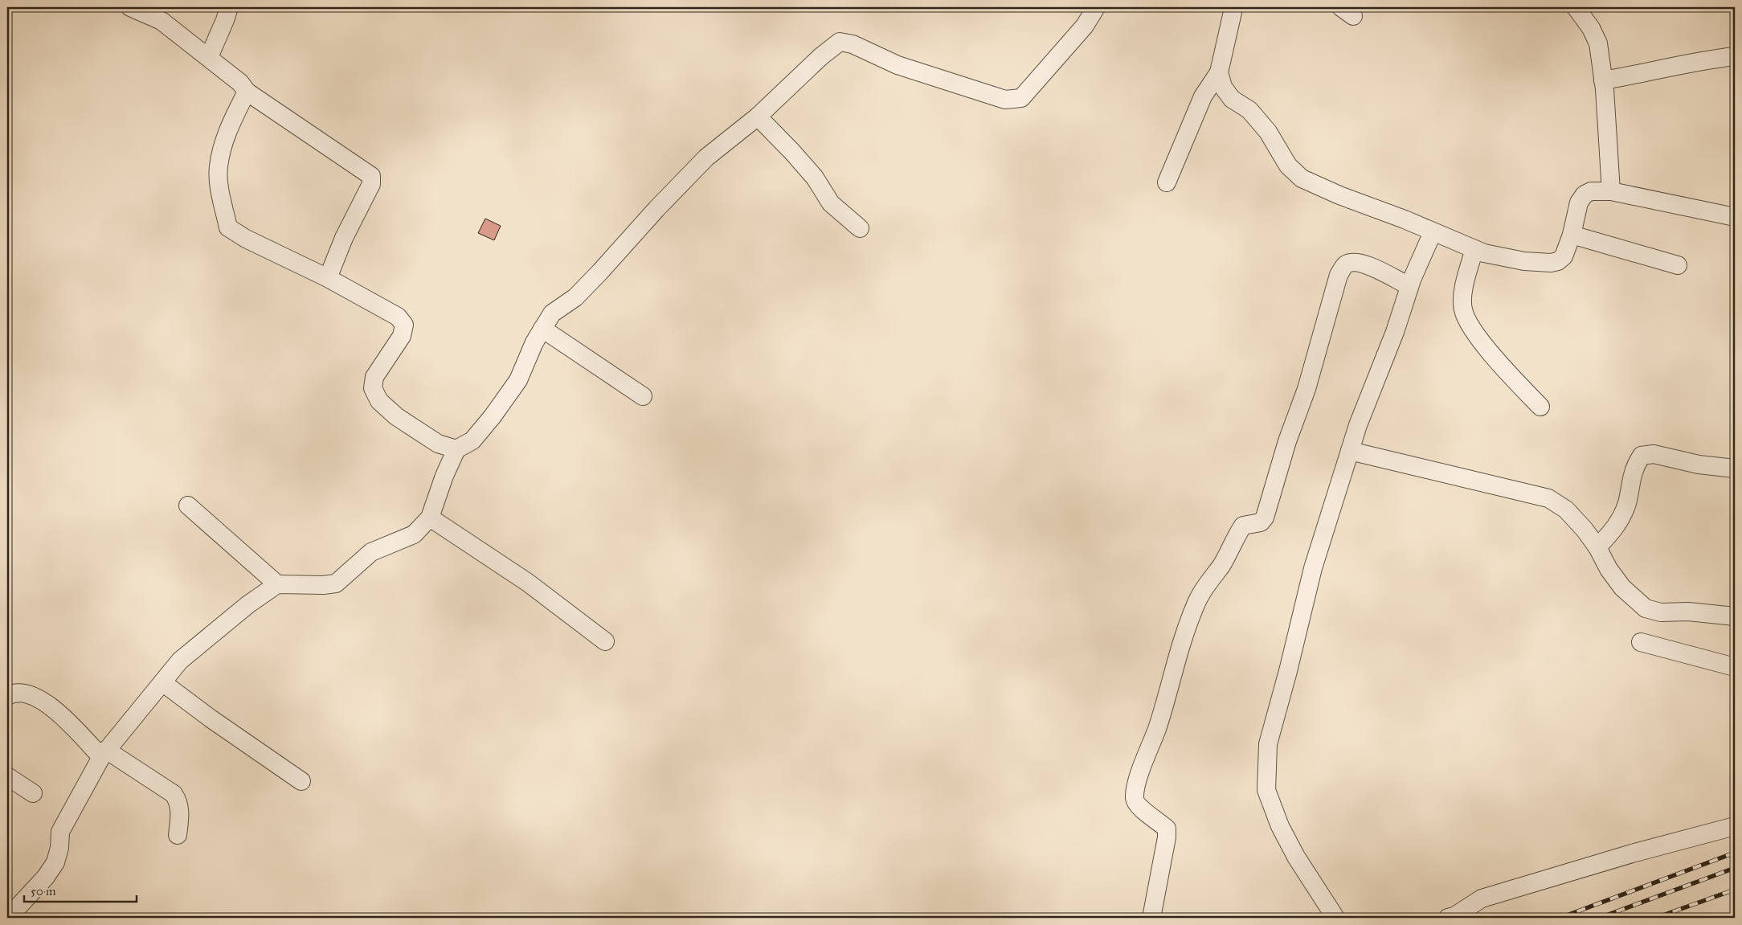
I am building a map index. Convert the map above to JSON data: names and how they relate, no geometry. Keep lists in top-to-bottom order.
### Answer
{
  "scale_bar": "50 m"
}
